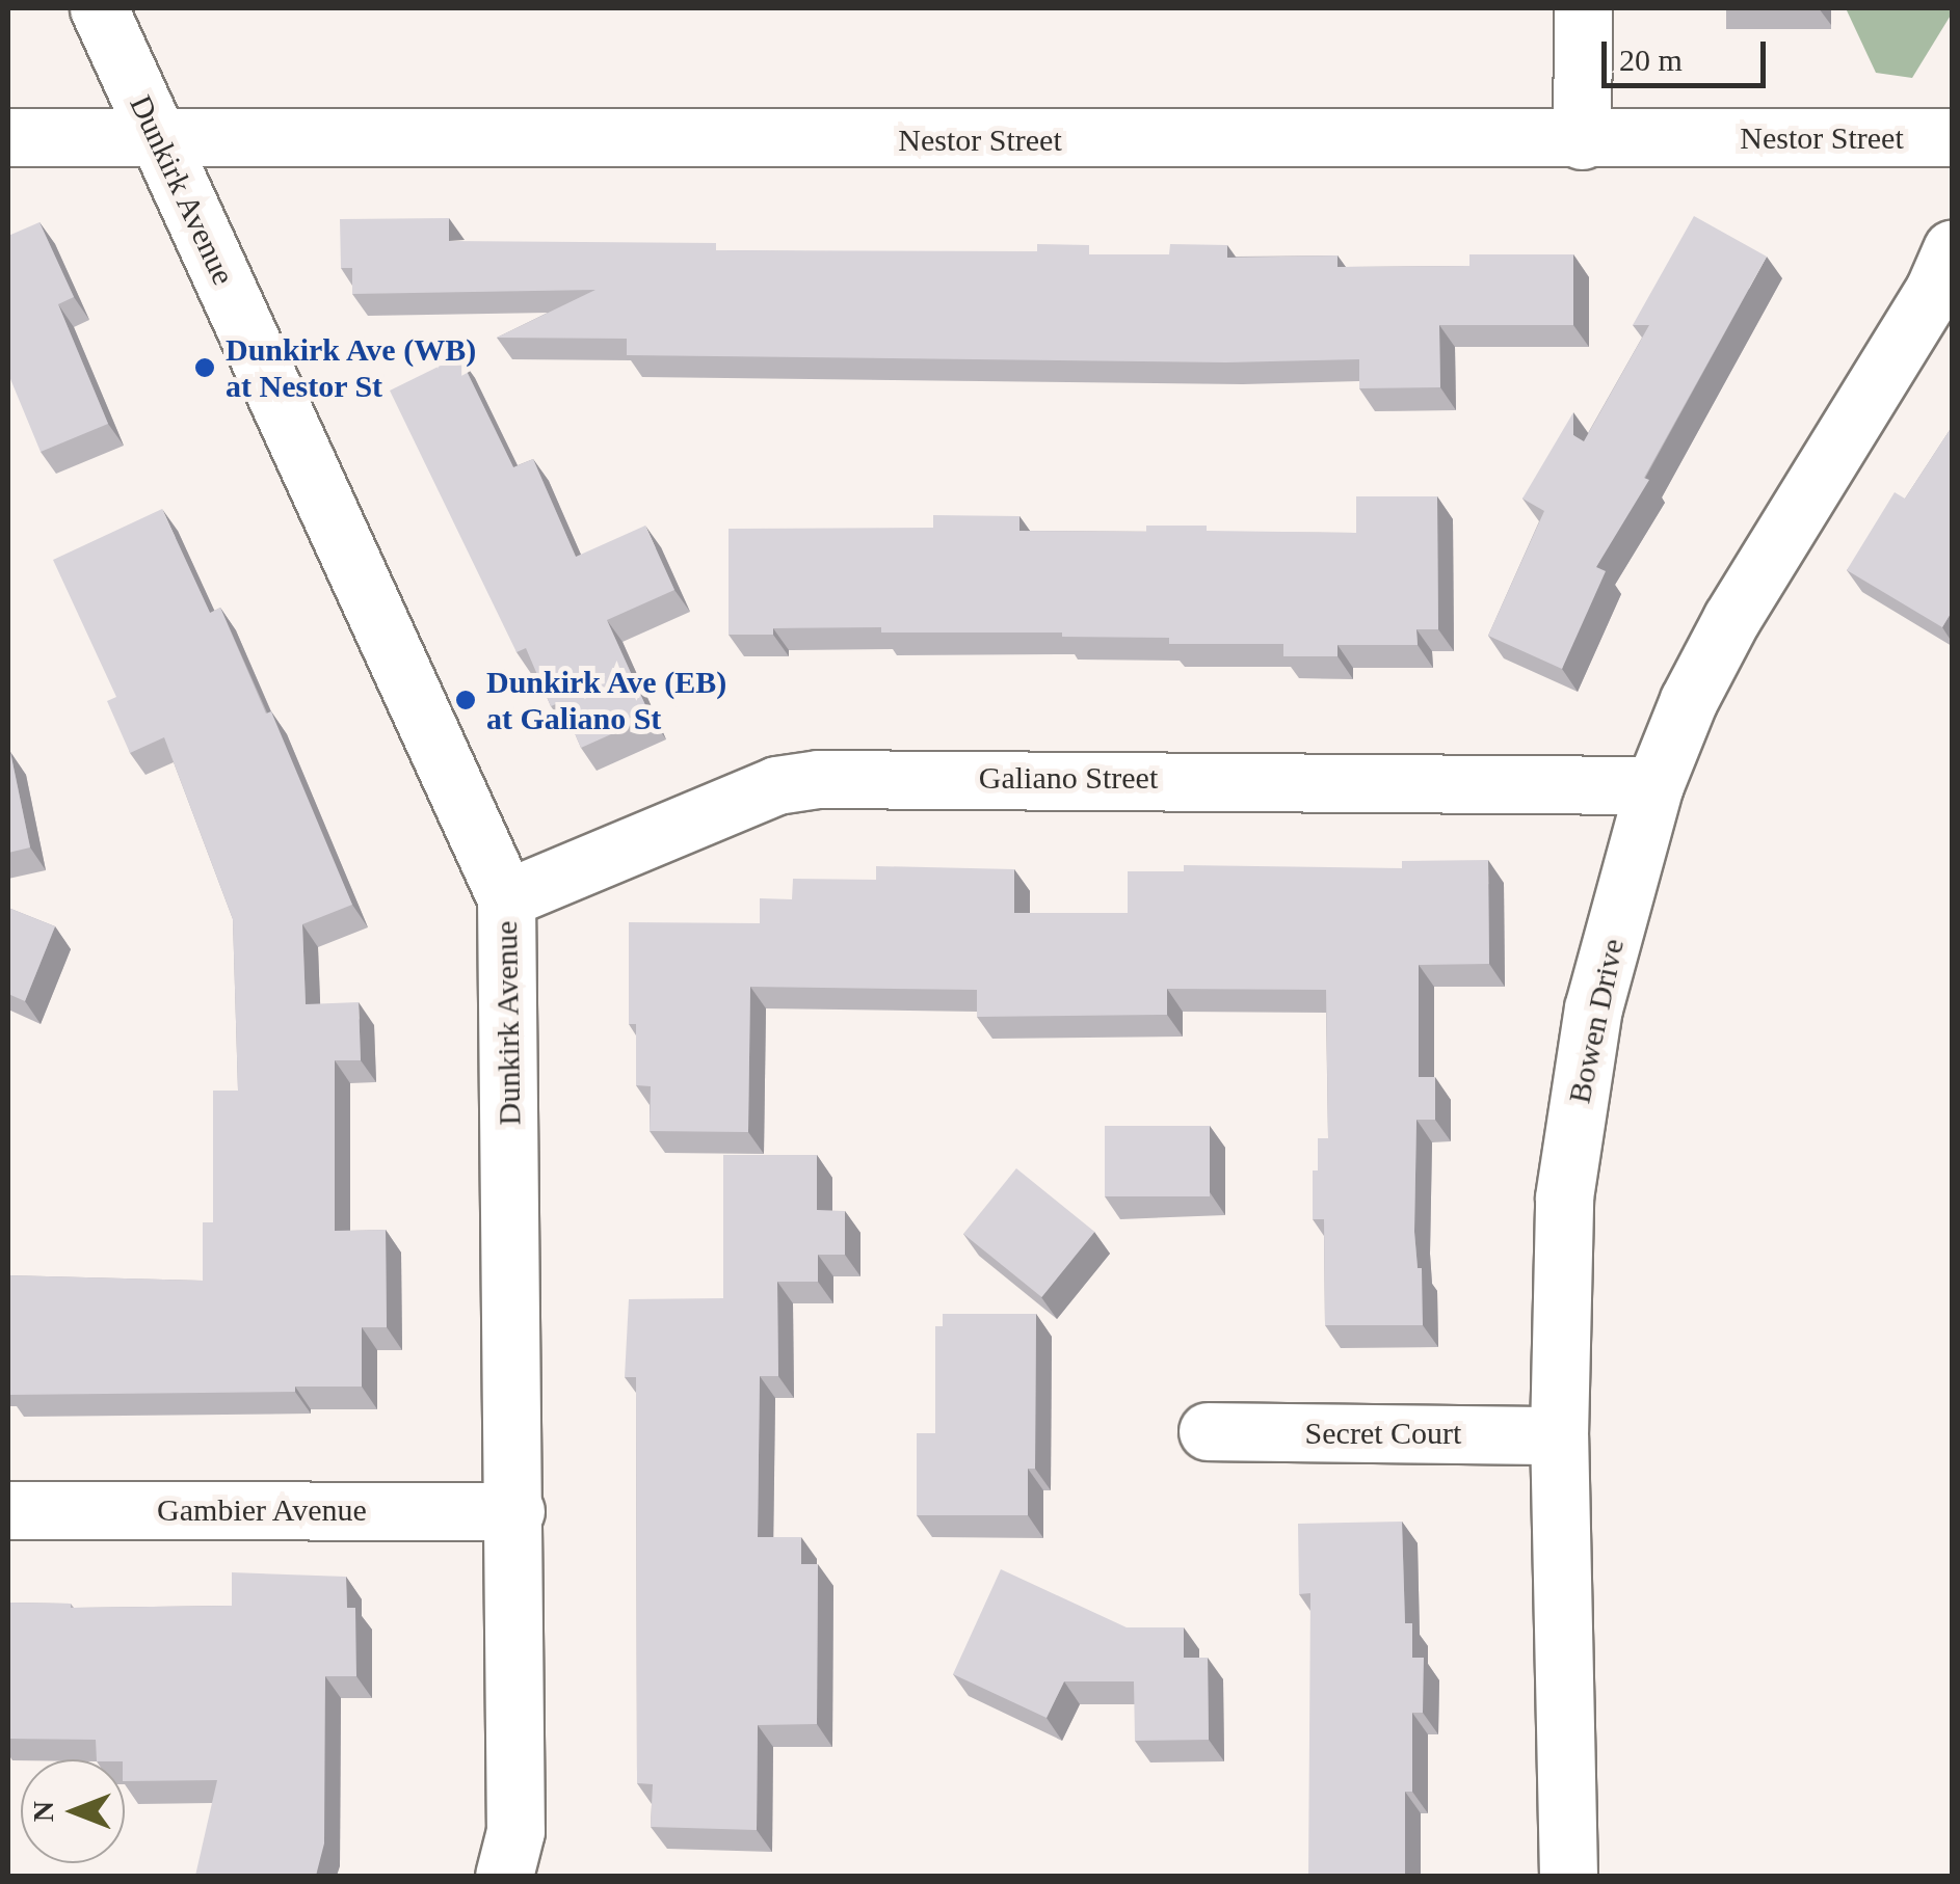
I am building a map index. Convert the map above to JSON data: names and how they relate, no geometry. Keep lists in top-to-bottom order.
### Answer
{
  "streets": {
    "street": [
      "Nestor Street",
      "Dunkirk Avenue",
      "Galiano Street",
      "Bowen Drive",
      "Secret Court",
      "Gambier Avenue"
    ]
  },
  "crossings": [
    ["Nestor Street", "Dunkirk Avenue"],
    ["Dunkirk Avenue", "Galiano Street"],
    ["Dunkirk Avenue", "Gambier Avenue"],
    ["Galiano Street", "Bowen Drive"],
    ["Bowen Drive", "Secret Court"]
  ],
  "places": ["Dunkirk Ave (WB) at Nestor St", "Dunkirk Ave (EB) at Galiano St"],
  "scale_bar": "20 m",
  "north": "left"
}
